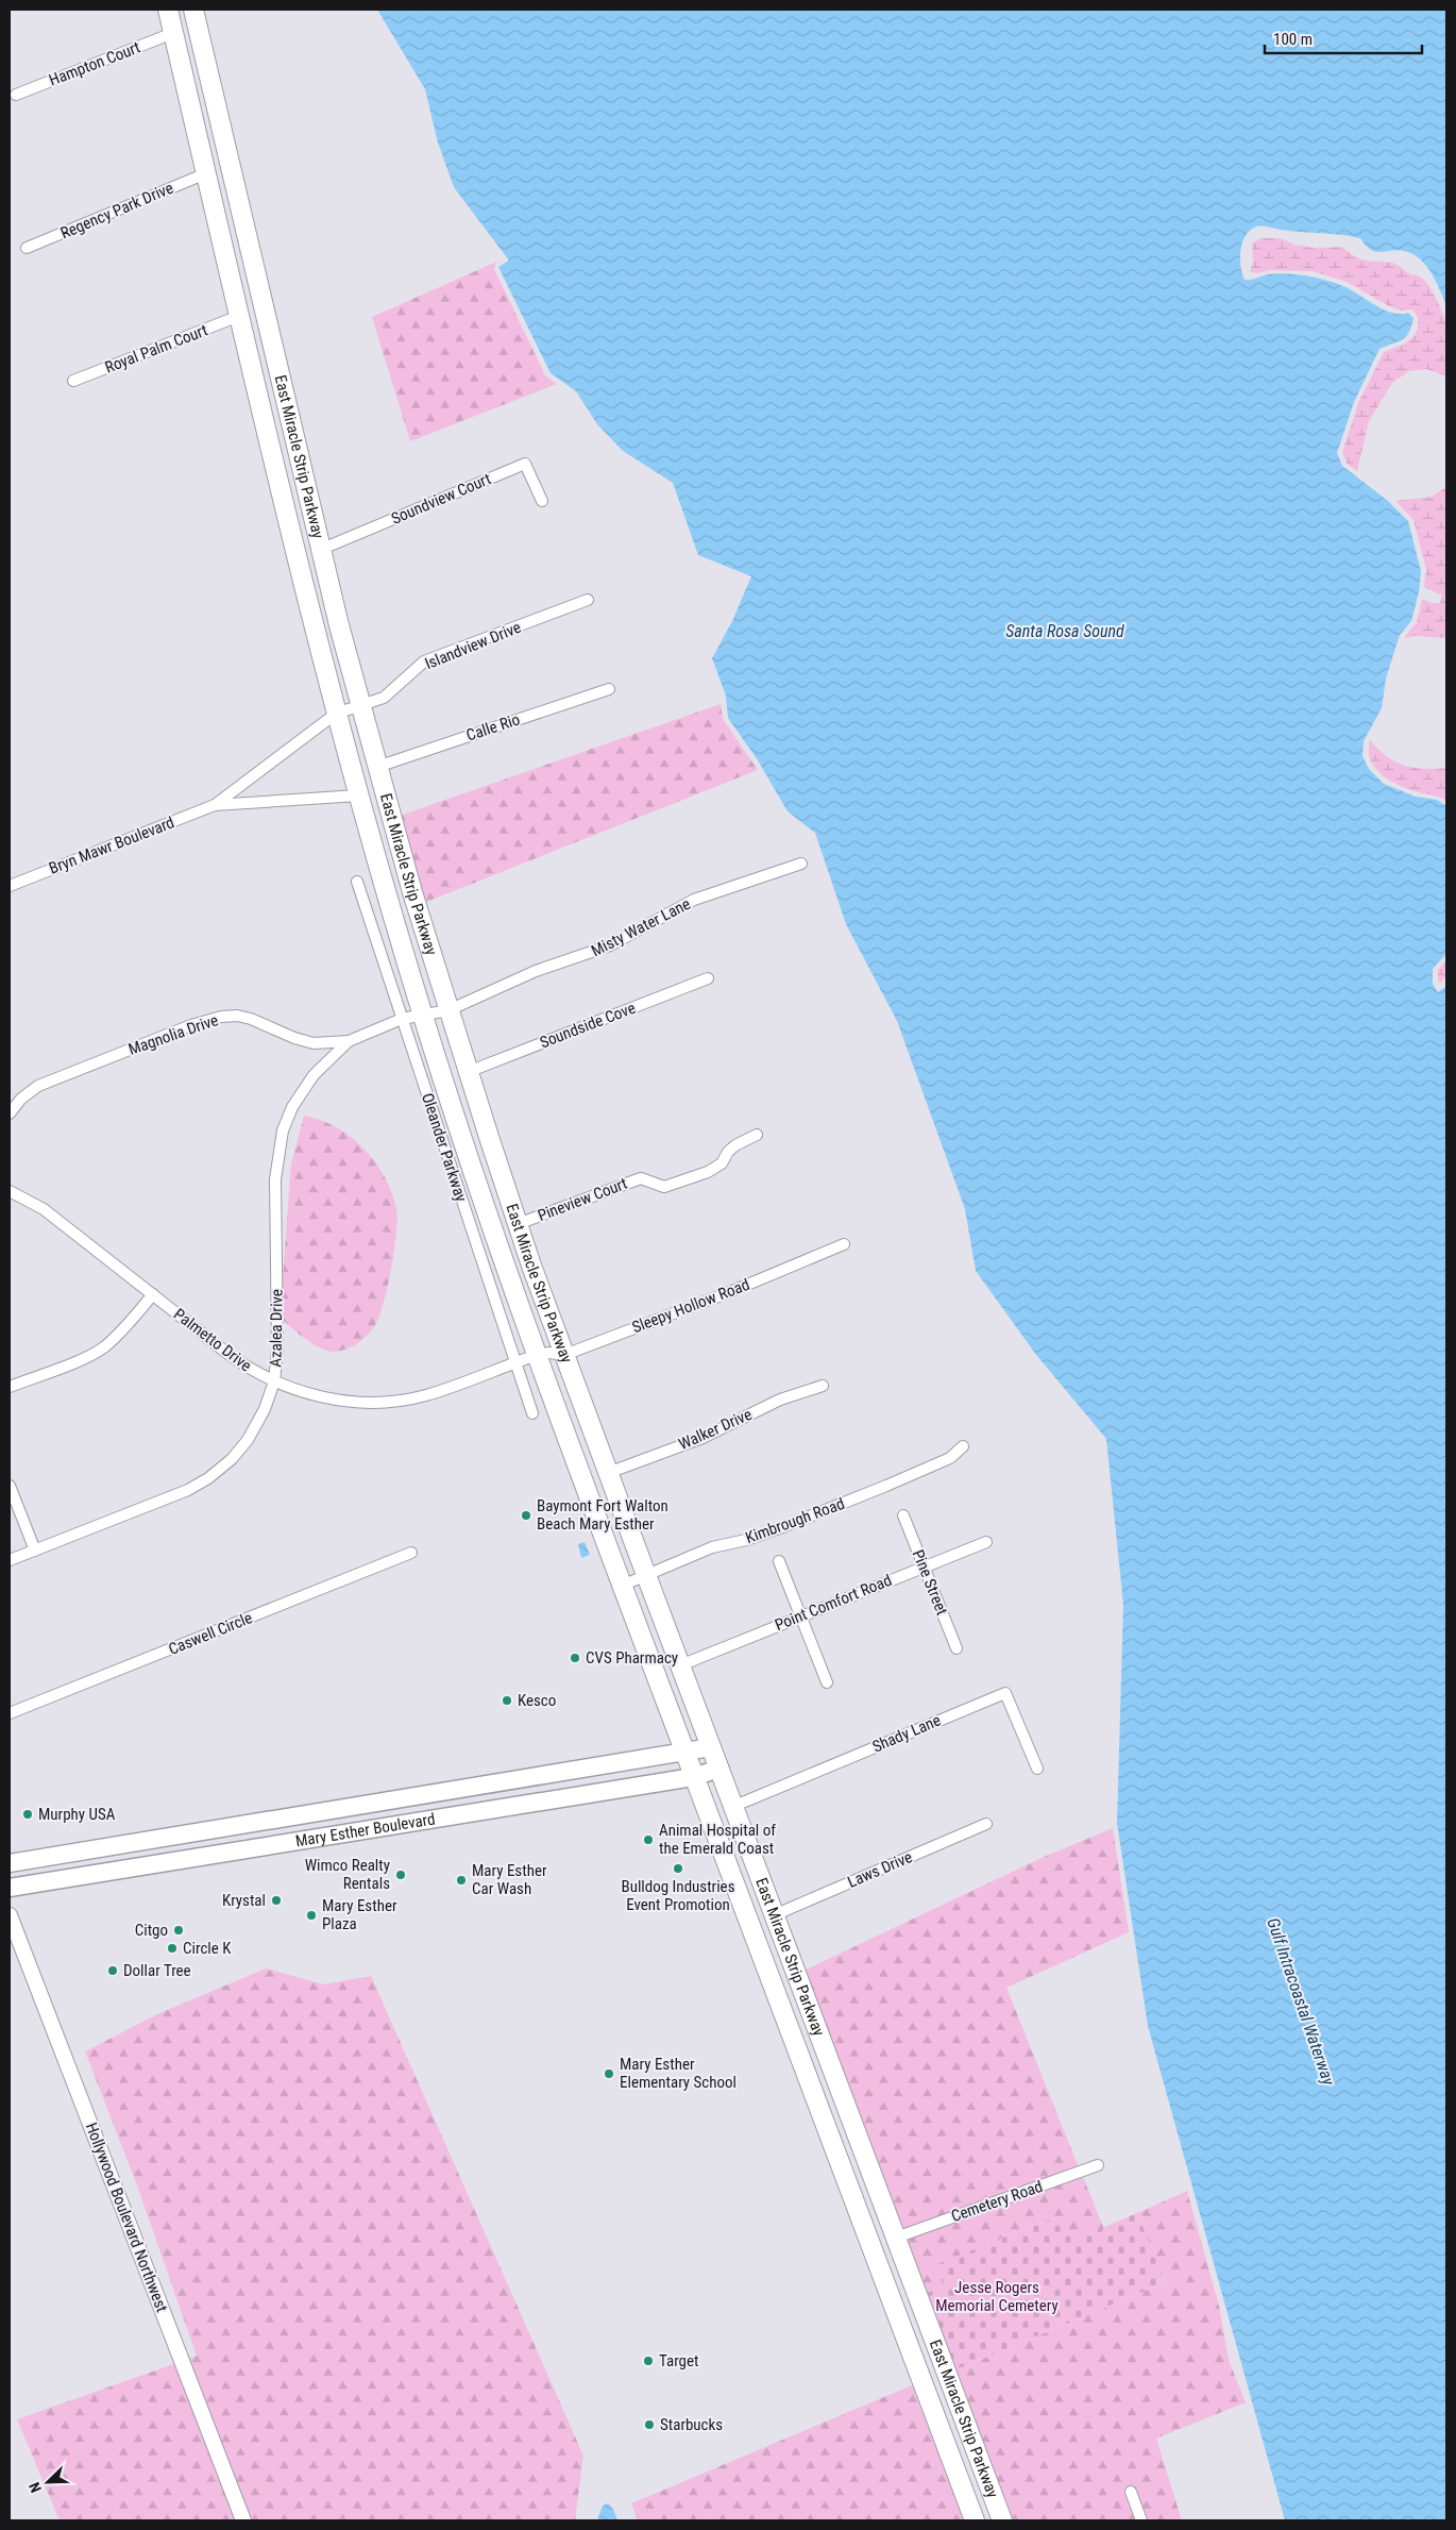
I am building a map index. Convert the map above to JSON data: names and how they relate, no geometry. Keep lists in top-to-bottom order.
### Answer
{
  "streets": {
    "highway": ["East Miracle Strip Parkway"],
    "main road": ["Mary Esther Boulevard"],
    "street": [
      "Hampton Court",
      "Regency Park Drive",
      "Royal Palm Court",
      "Soundview Court",
      "Islandview Drive",
      "Calle Rio",
      "Bryn Mawr Boulevard",
      "Misty Water Lane",
      "Soundside Cove",
      "Magnolia Drive",
      "Oleander Parkway",
      "Pineview Court",
      "Sleepy Hollow Road",
      "Azalea Drive",
      "Palmetto Drive",
      "Walker Drive",
      "Kimbrough Road",
      "Pine Street",
      "Point Comfort Road",
      "Caswell Circle",
      "Shady Lane",
      "Laws Drive",
      "Cemetery Road",
      "Hollywood Boulevard Northwest"
    ]
  },
  "crossings": [
    ["Hampton Court", "East Miracle Strip Parkway"],
    ["Regency Park Drive", "East Miracle Strip Parkway"],
    ["Royal Palm Court", "East Miracle Strip Parkway"],
    ["East Miracle Strip Parkway", "Soundview Court"],
    ["East Miracle Strip Parkway", "Islandview Drive"],
    ["East Miracle Strip Parkway", "Calle Rio"],
    ["East Miracle Strip Parkway", "Bryn Mawr Boulevard"],
    ["East Miracle Strip Parkway", "Misty Water Lane"],
    ["East Miracle Strip Parkway", "Soundside Cove"],
    ["East Miracle Strip Parkway", "Pineview Court"],
    ["East Miracle Strip Parkway", "Sleepy Hollow Road"],
    ["East Miracle Strip Parkway", "Azalea Drive"],
    ["East Miracle Strip Parkway", "Palmetto Drive"],
    ["East Miracle Strip Parkway", "Walker Drive"],
    ["East Miracle Strip Parkway", "Kimbrough Road"],
    ["East Miracle Strip Parkway", "Point Comfort Road"],
    ["East Miracle Strip Parkway", "Shady Lane"],
    ["East Miracle Strip Parkway", "Mary Esther Boulevard"],
    ["East Miracle Strip Parkway", "Laws Drive"],
    ["East Miracle Strip Parkway", "Cemetery Road"],
    ["Islandview Drive", "Bryn Mawr Boulevard"],
    ["Misty Water Lane", "Azalea Drive"],
    ["Magnolia Drive", "Azalea Drive"],
    ["Oleander Parkway", "Azalea Drive"],
    ["Oleander Parkway", "Palmetto Drive"],
    ["Sleepy Hollow Road", "Palmetto Drive"],
    ["Azalea Drive", "Palmetto Drive"],
    ["Pine Street", "Point Comfort Road"]
  ],
  "water": ["Santa Rosa Sound", "Gulf Intracoastal Waterway"],
  "parks": ["Jesse Rogers Memorial Cemetery"],
  "places": [
    "Baymont Fort Walton Beach Mary Esther",
    "CVS Pharmacy",
    "Kesco",
    "Murphy USA",
    "Animal Hospital of the Emerald Coast",
    "Bulldog Industries Event Promotion",
    "Wimco Realty Rentals",
    "Mary Esther Car Wash",
    "Krystal",
    "Mary Esther Plaza",
    "Citgo",
    "Circle K",
    "Dollar Tree",
    "Mary Esther Elementary School",
    "Target",
    "Starbucks"
  ],
  "scale_bar": "100 m",
  "north": "bottom left"
}
